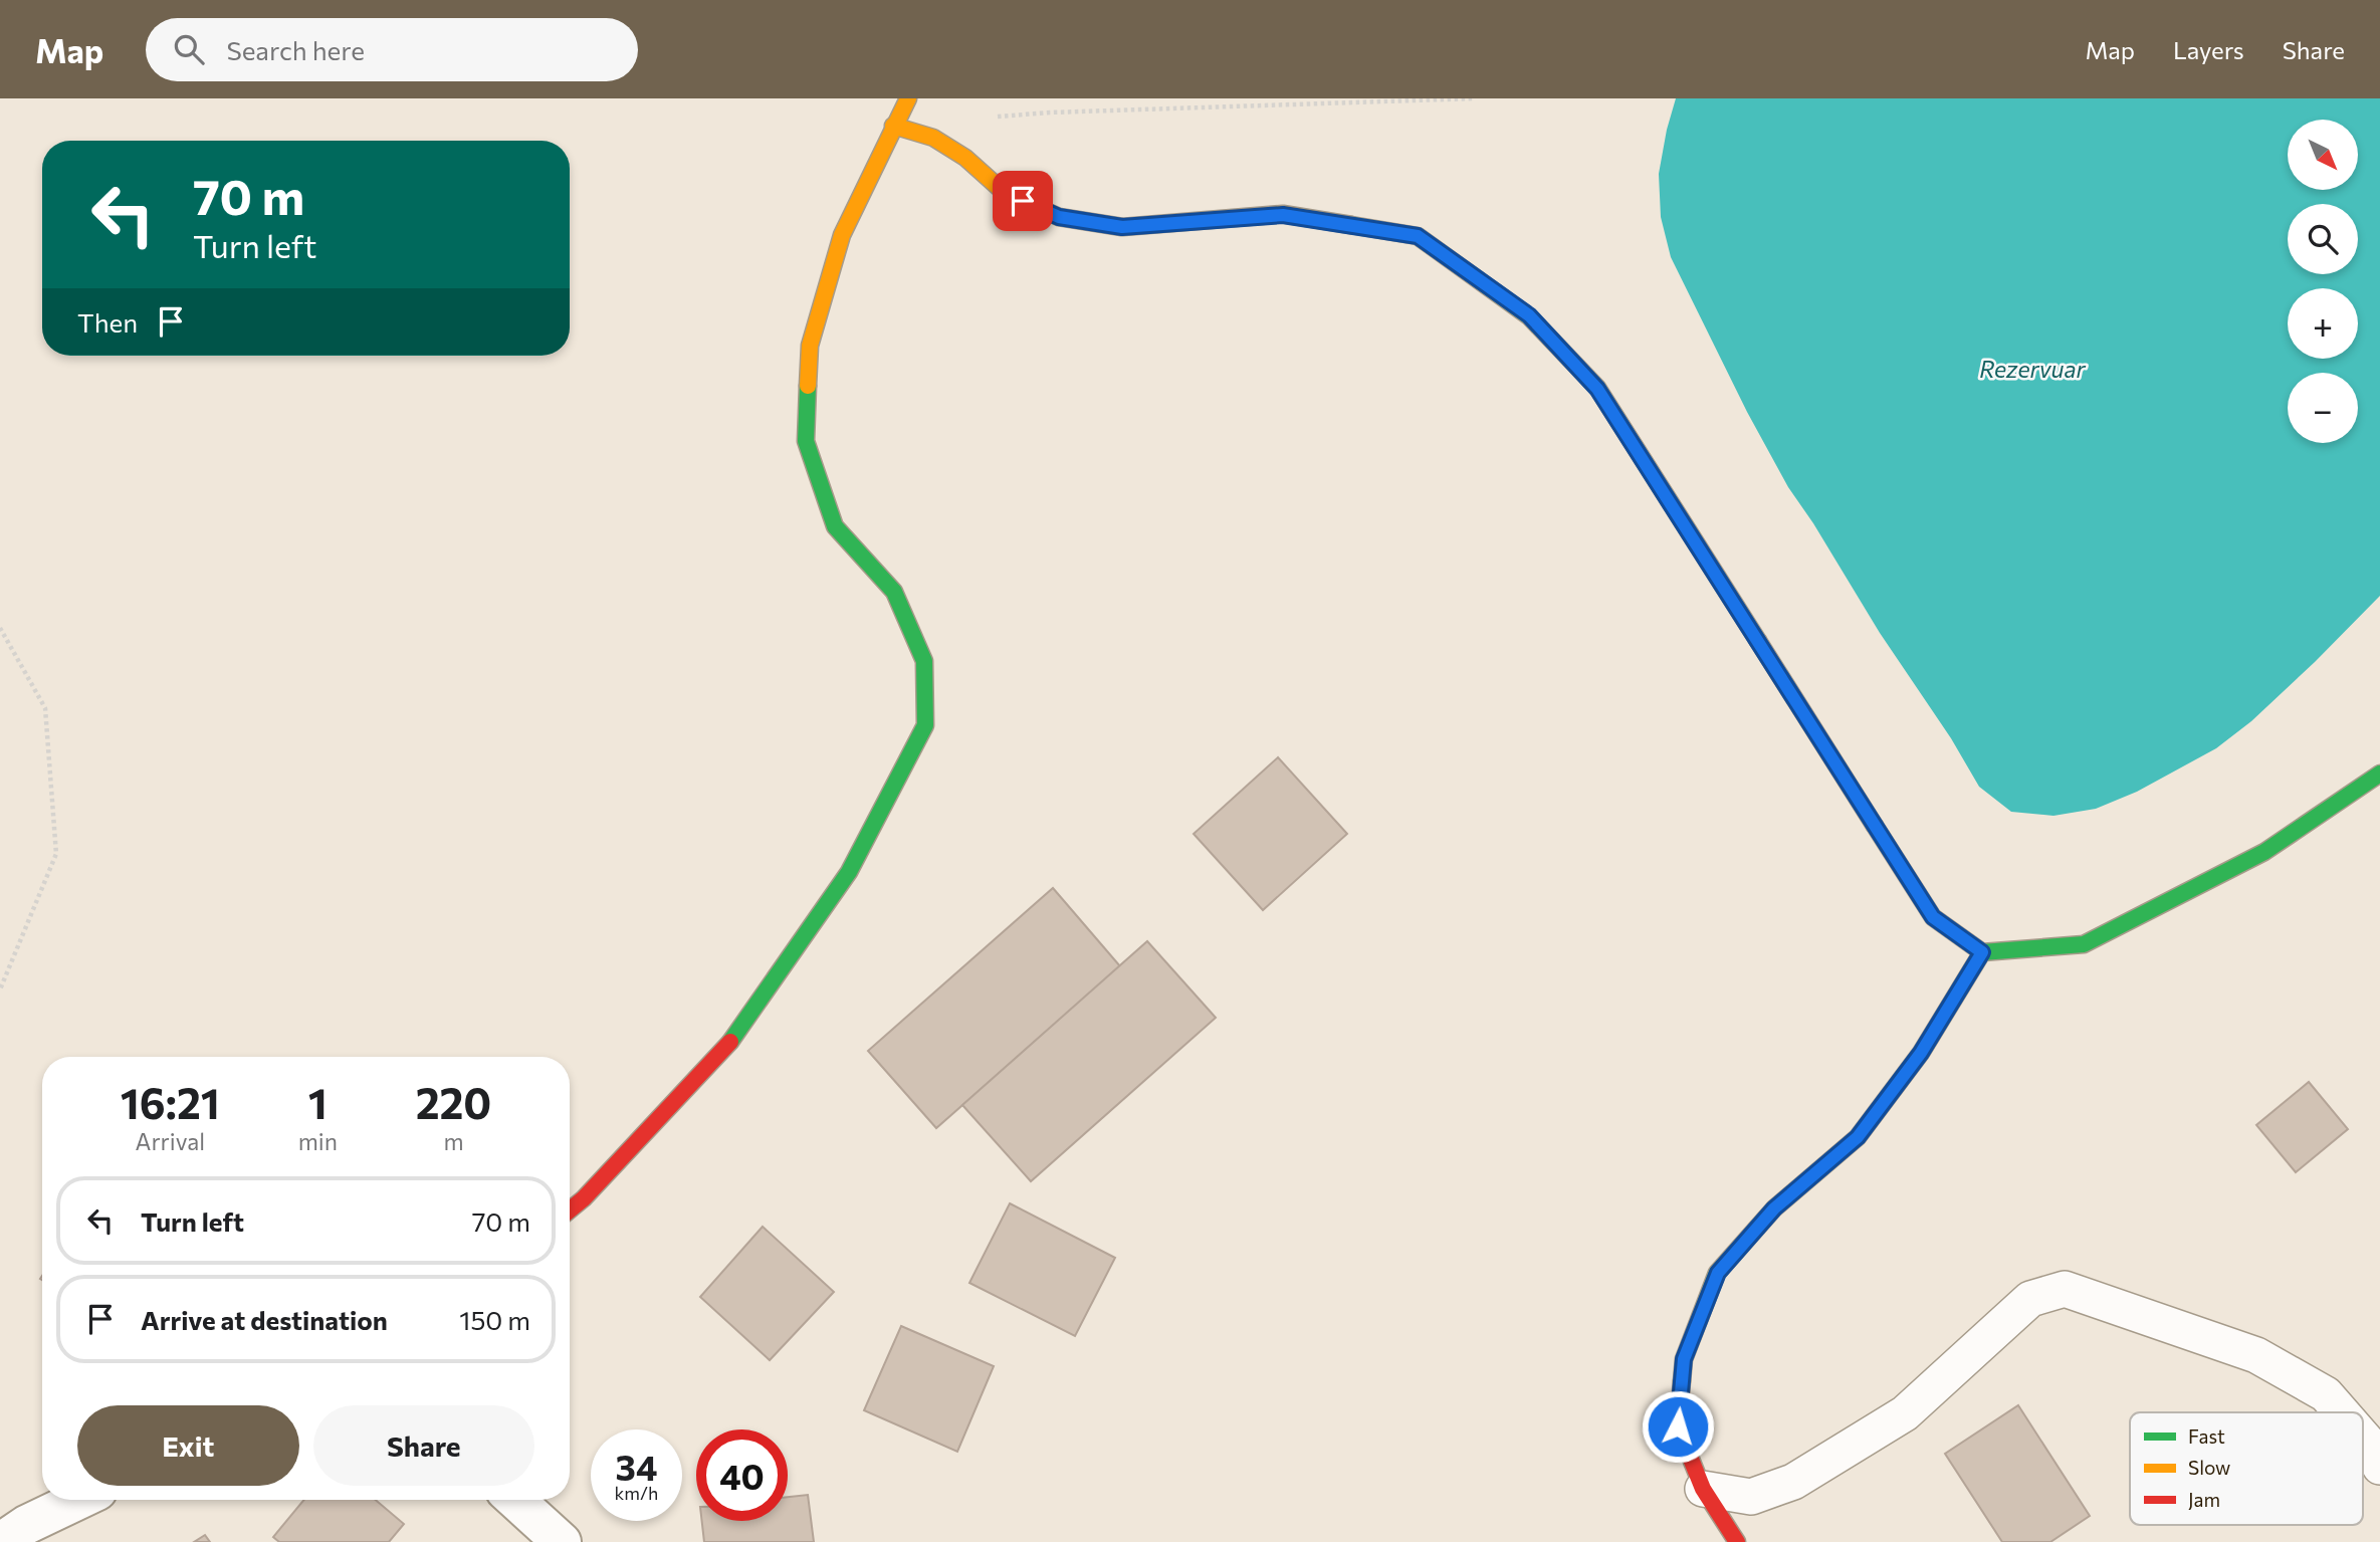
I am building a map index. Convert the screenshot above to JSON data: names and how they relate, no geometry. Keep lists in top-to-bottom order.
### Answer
{
  "water": ["Rezervuar"],
  "legend": ["Fast", "Slow", "Jam"],
  "north": "bottom right",
  "page": {
    "header": "Map",
    "search": "Search here",
    "nav": ["Map", "Layers", "Share"],
    "map_buttons": ["+", "−"],
    "turn": ["70 m", "Turn left"],
    "then": "Then",
    "eta": [
      "16:21",
      "Arrival",
      "1",
      "min",
      "220",
      "m"
    ],
    "list": [
      {
        "name": "Turn left",
        "value": "70 m"
      },
      {
        "name": "Arrive at destination",
        "value": "150 m"
      }
    ],
    "buttons": ["Exit", "Share"],
    "speed": "34 km/h",
    "limit": "40"
  }
}
